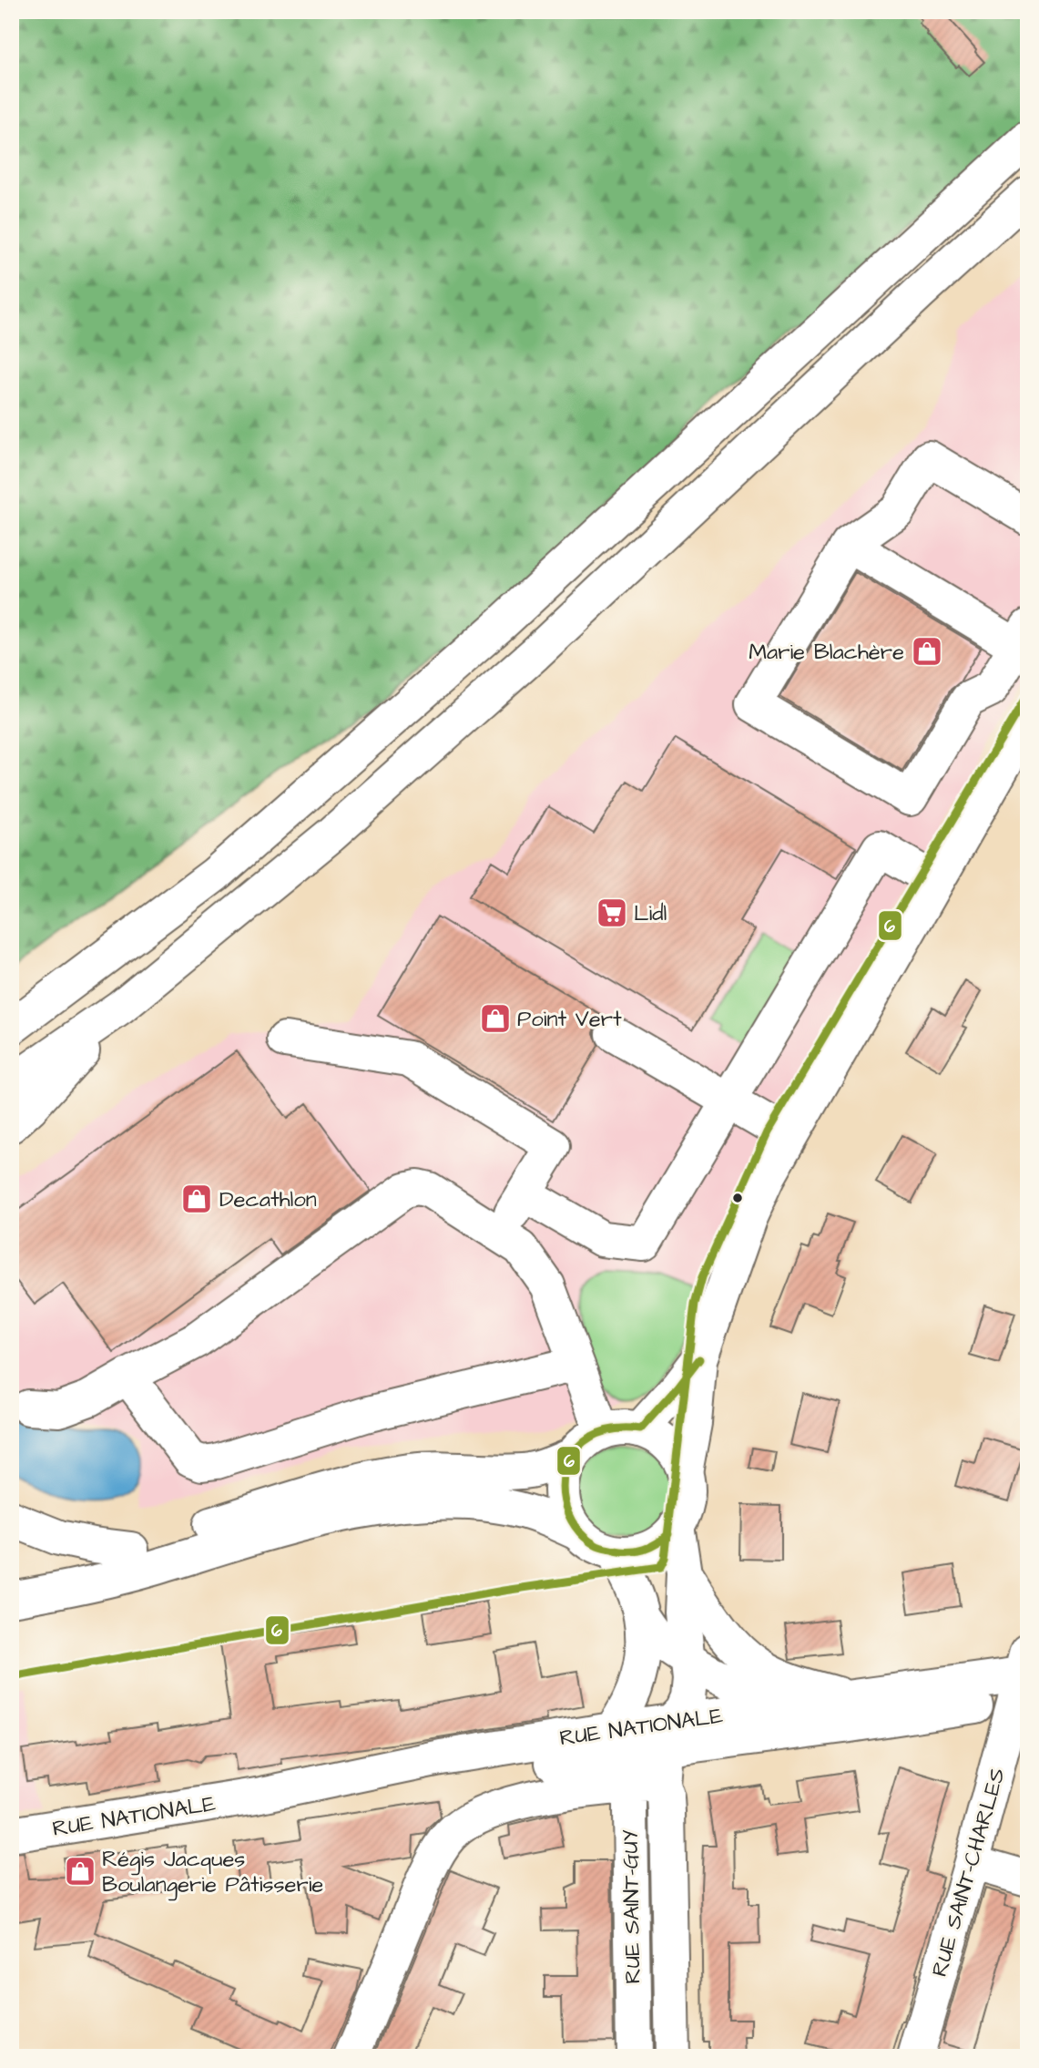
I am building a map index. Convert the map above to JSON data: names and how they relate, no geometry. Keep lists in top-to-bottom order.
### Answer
{
  "streets": {
    "main road": ["RUE NATIONALE", "RUE SAINT-CHARLES", "RUE SAINT-GUY"]
  },
  "crossings": [
    ["RUE NATIONALE", "RUE SAINT-CHARLES"],
    ["RUE NATIONALE", "RUE SAINT-GUY"]
  ],
  "places": {
    "shop": [
      "Marie Blachère",
      "Point Vert",
      "Decathlon",
      "Régis Jacques Boulangerie Pâtisserie"
    ],
    "supermarket": ["Lidl"]
  },
  "lines": ["transit line 6"]
}
